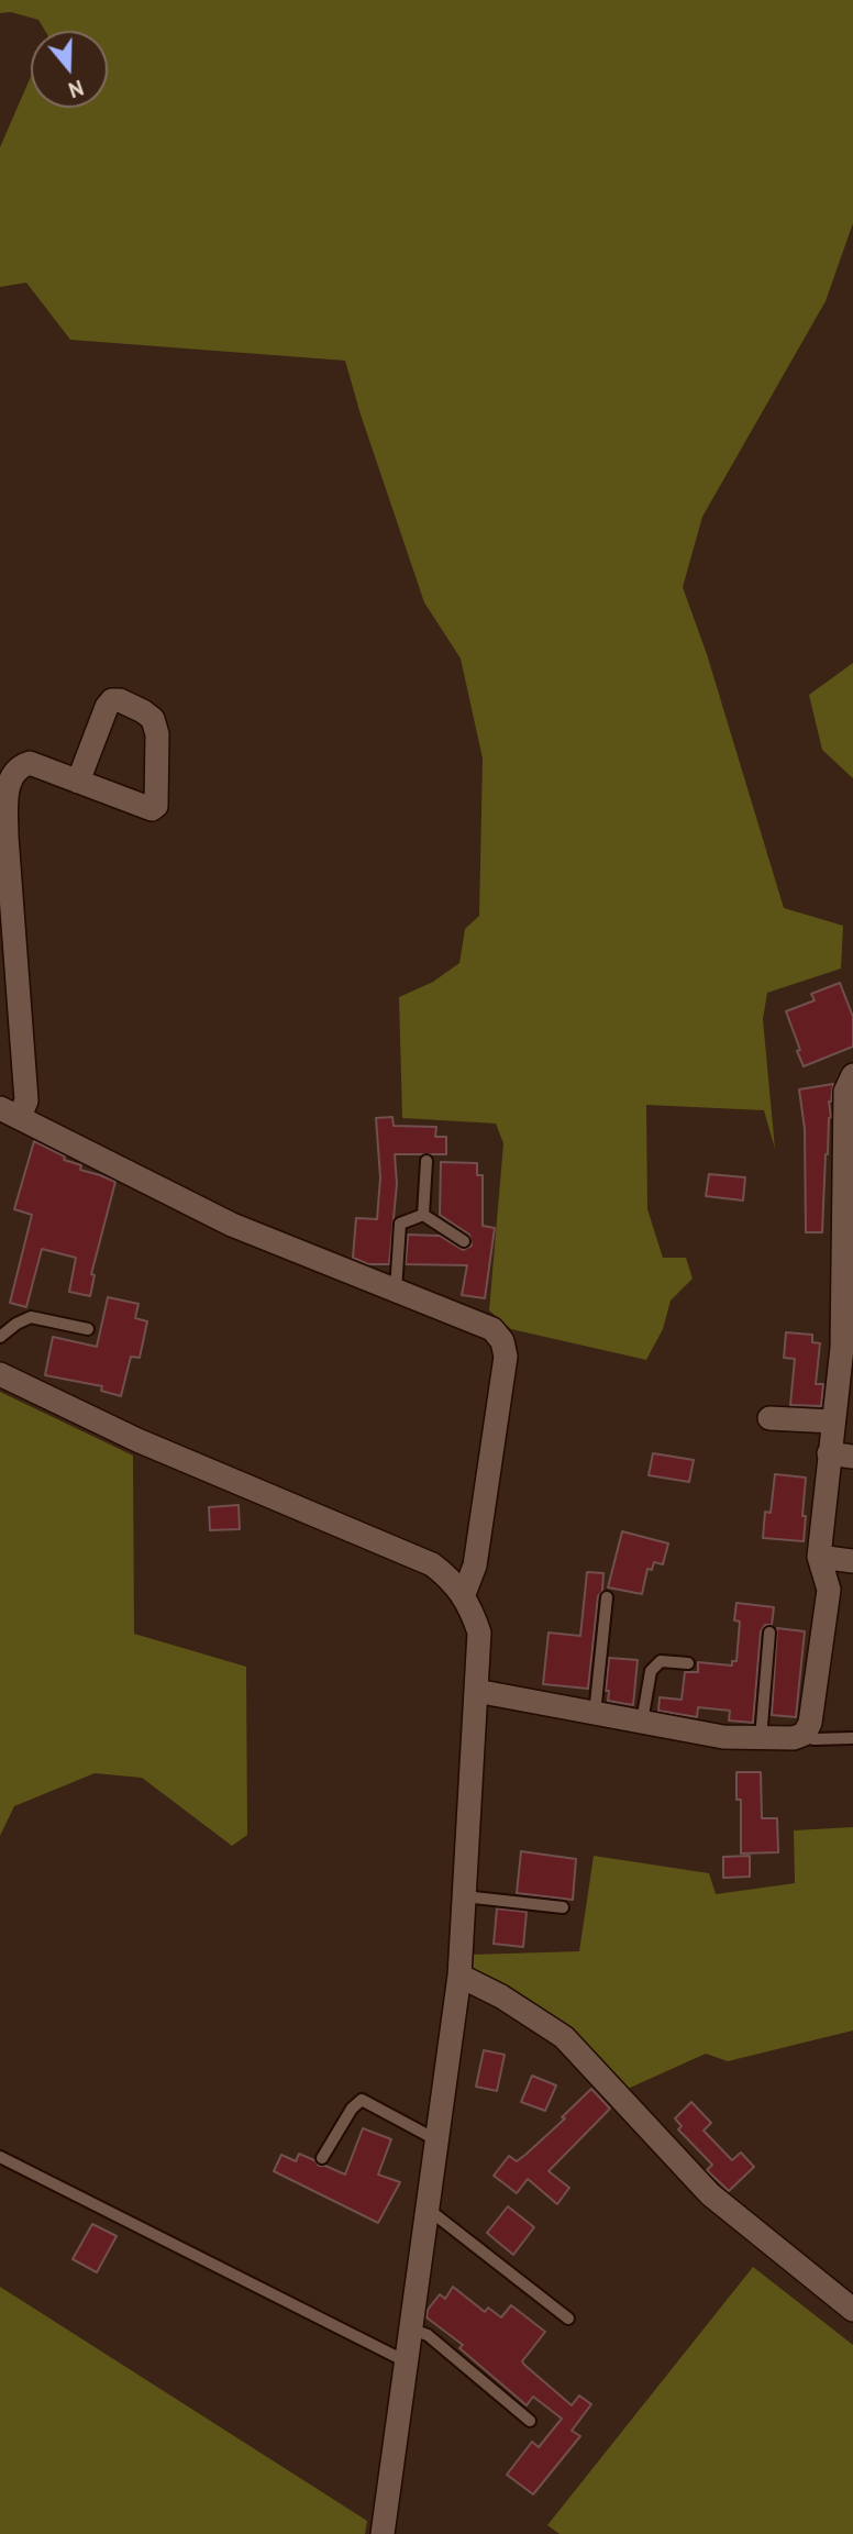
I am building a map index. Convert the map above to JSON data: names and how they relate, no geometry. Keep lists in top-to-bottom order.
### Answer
{
  "north": "bottom"
}
